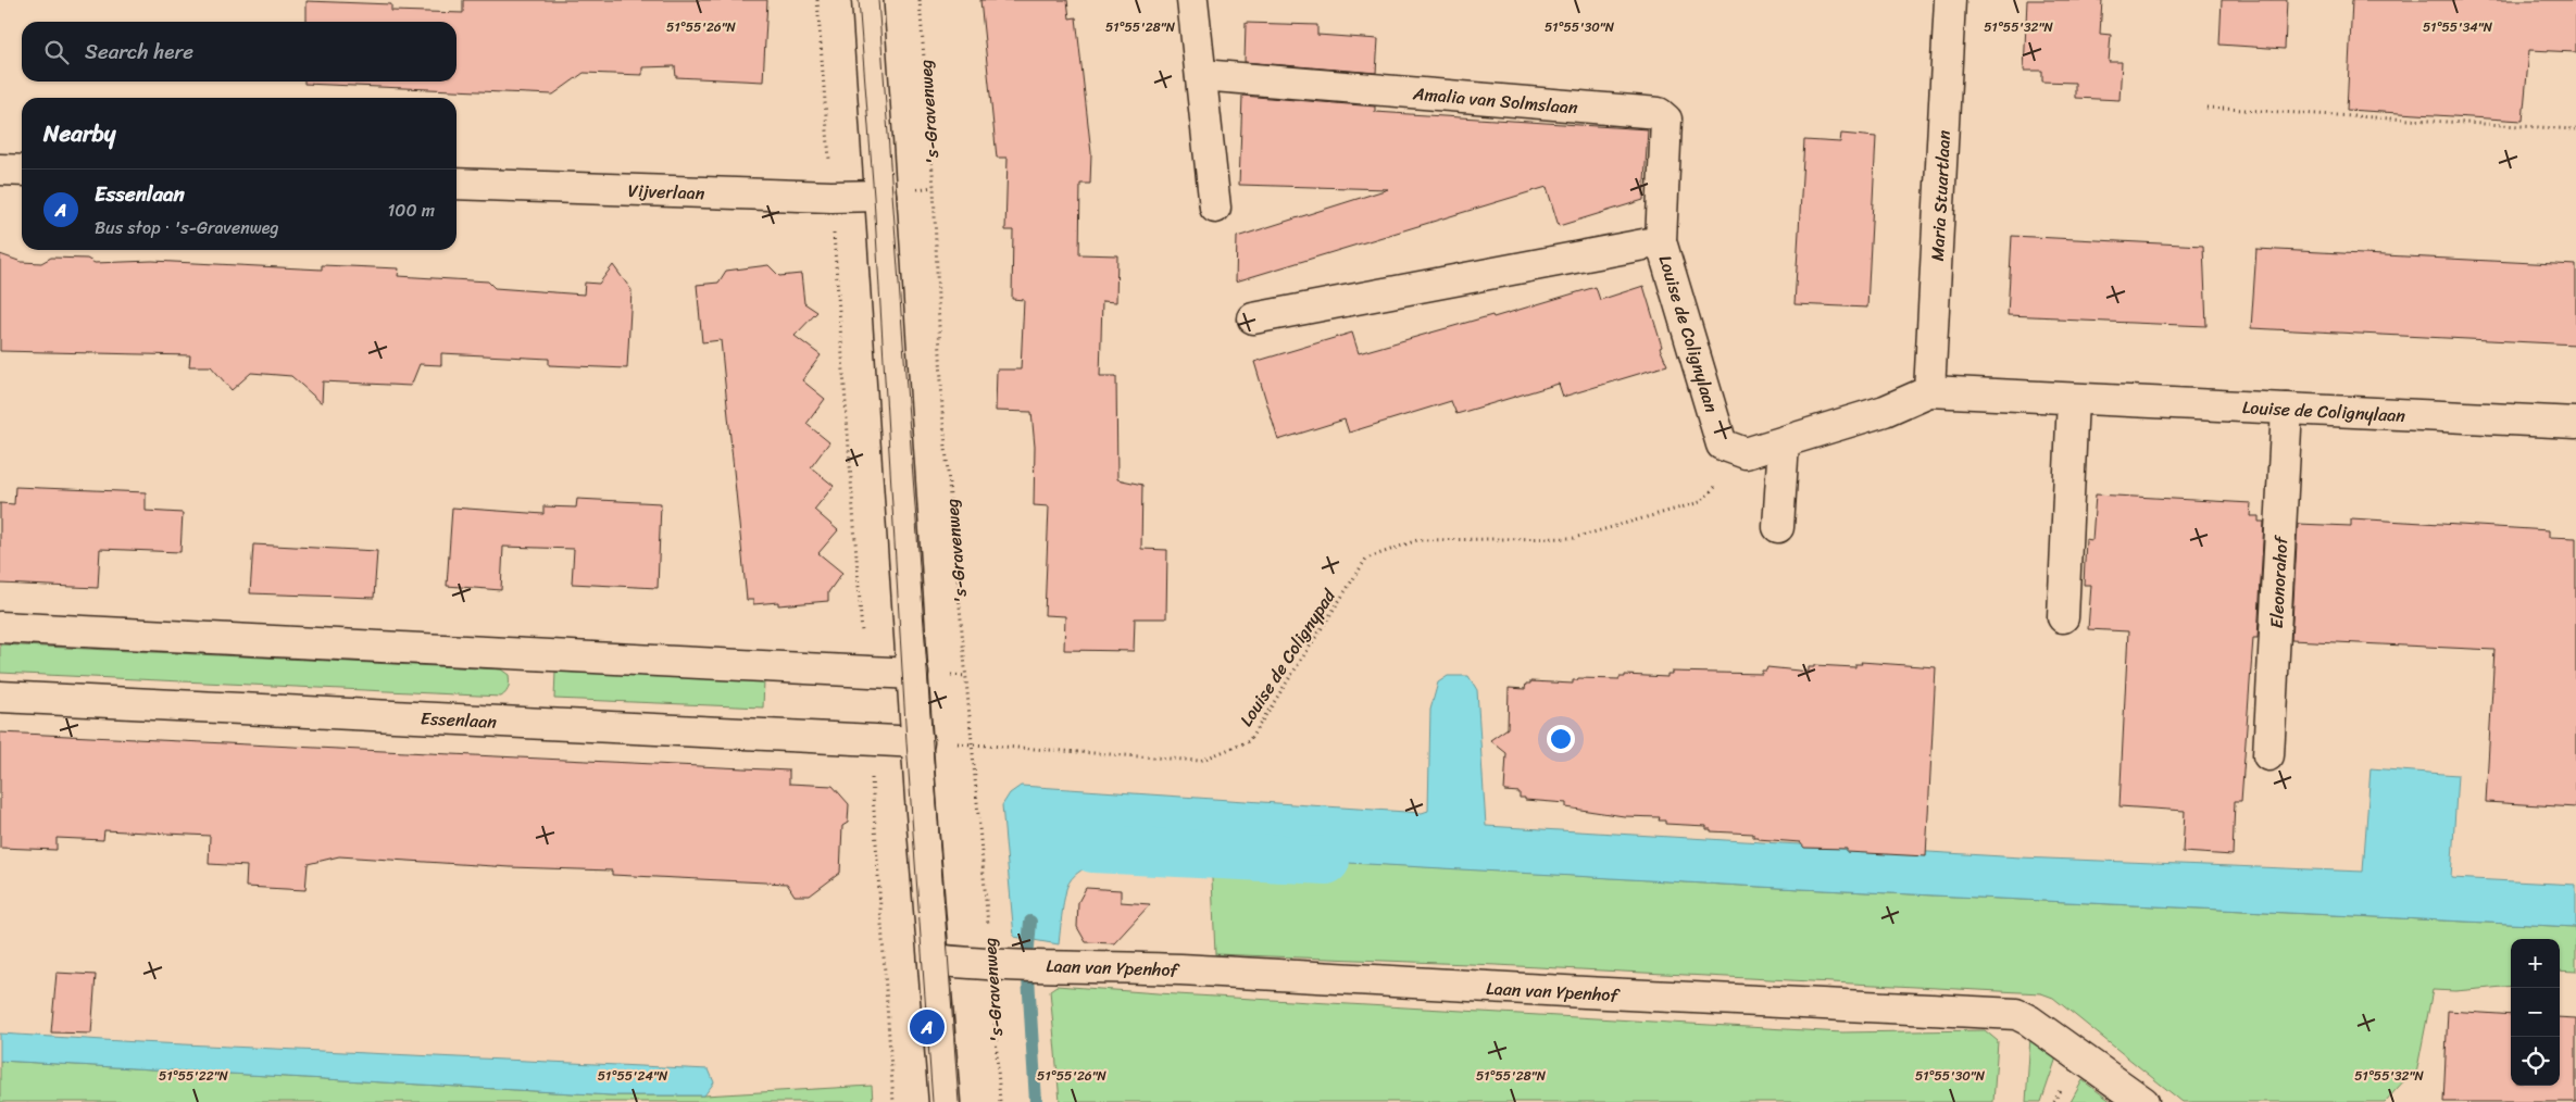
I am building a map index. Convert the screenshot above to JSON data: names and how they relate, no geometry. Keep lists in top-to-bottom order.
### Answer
{
  "streets": {
    "street": [
      "Amalia van Solmslaan",
      "Vijverlaan",
      "Maria Stuartlaan",
      "Louise de Colignylaan",
      "Eleonorahof",
      "Essenlaan",
      "Laan van Ypenhof"
    ],
    "path": ["'s-Gravenweg", "Louise de Colignypad"]
  },
  "crossings": [
    ["Amalia van Solmslaan", "Louise de Colignylaan"],
    ["'s-Gravenweg", "Louise de Colignypad"],
    ["'s-Gravenweg", "Laan van Ypenhof"],
    ["Maria Stuartlaan", "Louise de Colignylaan"],
    ["Louise de Colignylaan", "Eleonorahof"],
    ["Louise de Colignylaan", "Louise de Colignypad"]
  ],
  "page": {
    "search": "Search here",
    "heading": "Nearby",
    "list": [
      {
        "mark": "A",
        "name": "Essenlaan",
        "note": "Bus stop · 's-Gravenweg",
        "value": "100 m"
      }
    ],
    "map_buttons": ["+", "−"],
    "pins": "A"
  },
  "coordinates": [
    "51°55'30\"N",
    "51°55'34\"N",
    "51°55'26\"N",
    "51°55'28\"N",
    "51°55'32\"N",
    "51°55'22\"N",
    "51°55'24\"N"
  ]
}
